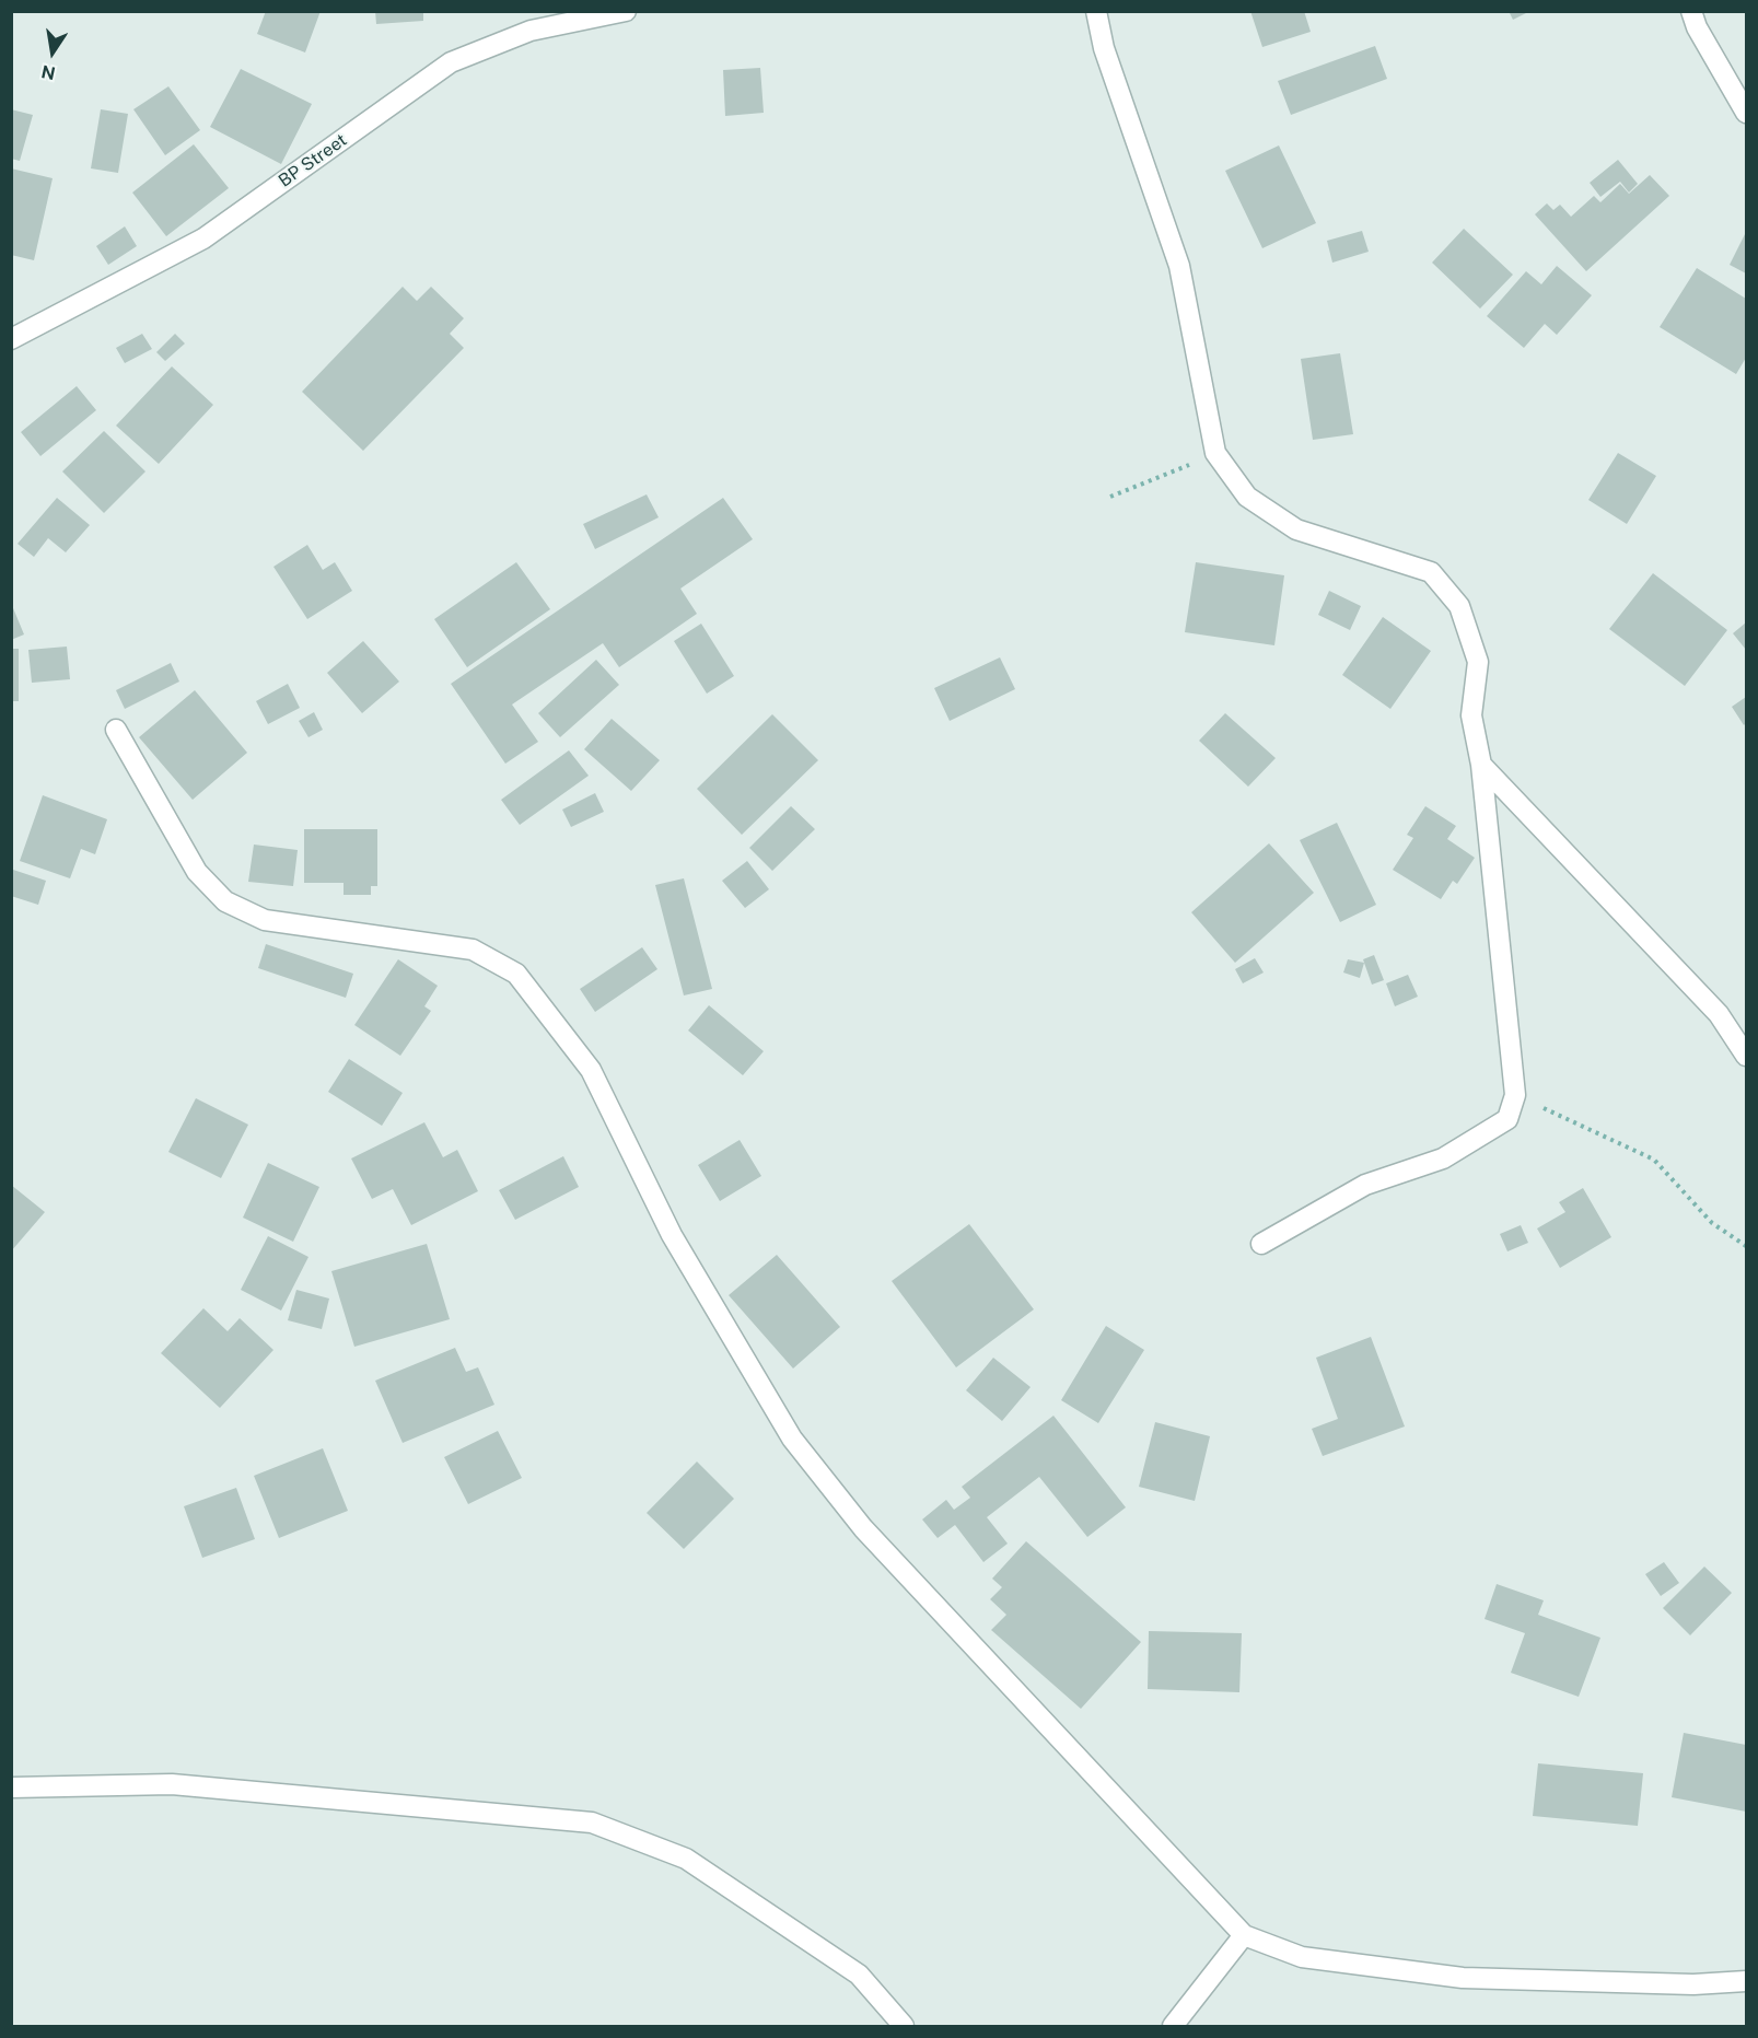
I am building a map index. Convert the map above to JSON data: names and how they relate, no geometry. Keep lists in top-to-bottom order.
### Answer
{
  "streets": {
    "street": ["BP Street"]
  },
  "north": "bottom"
}
